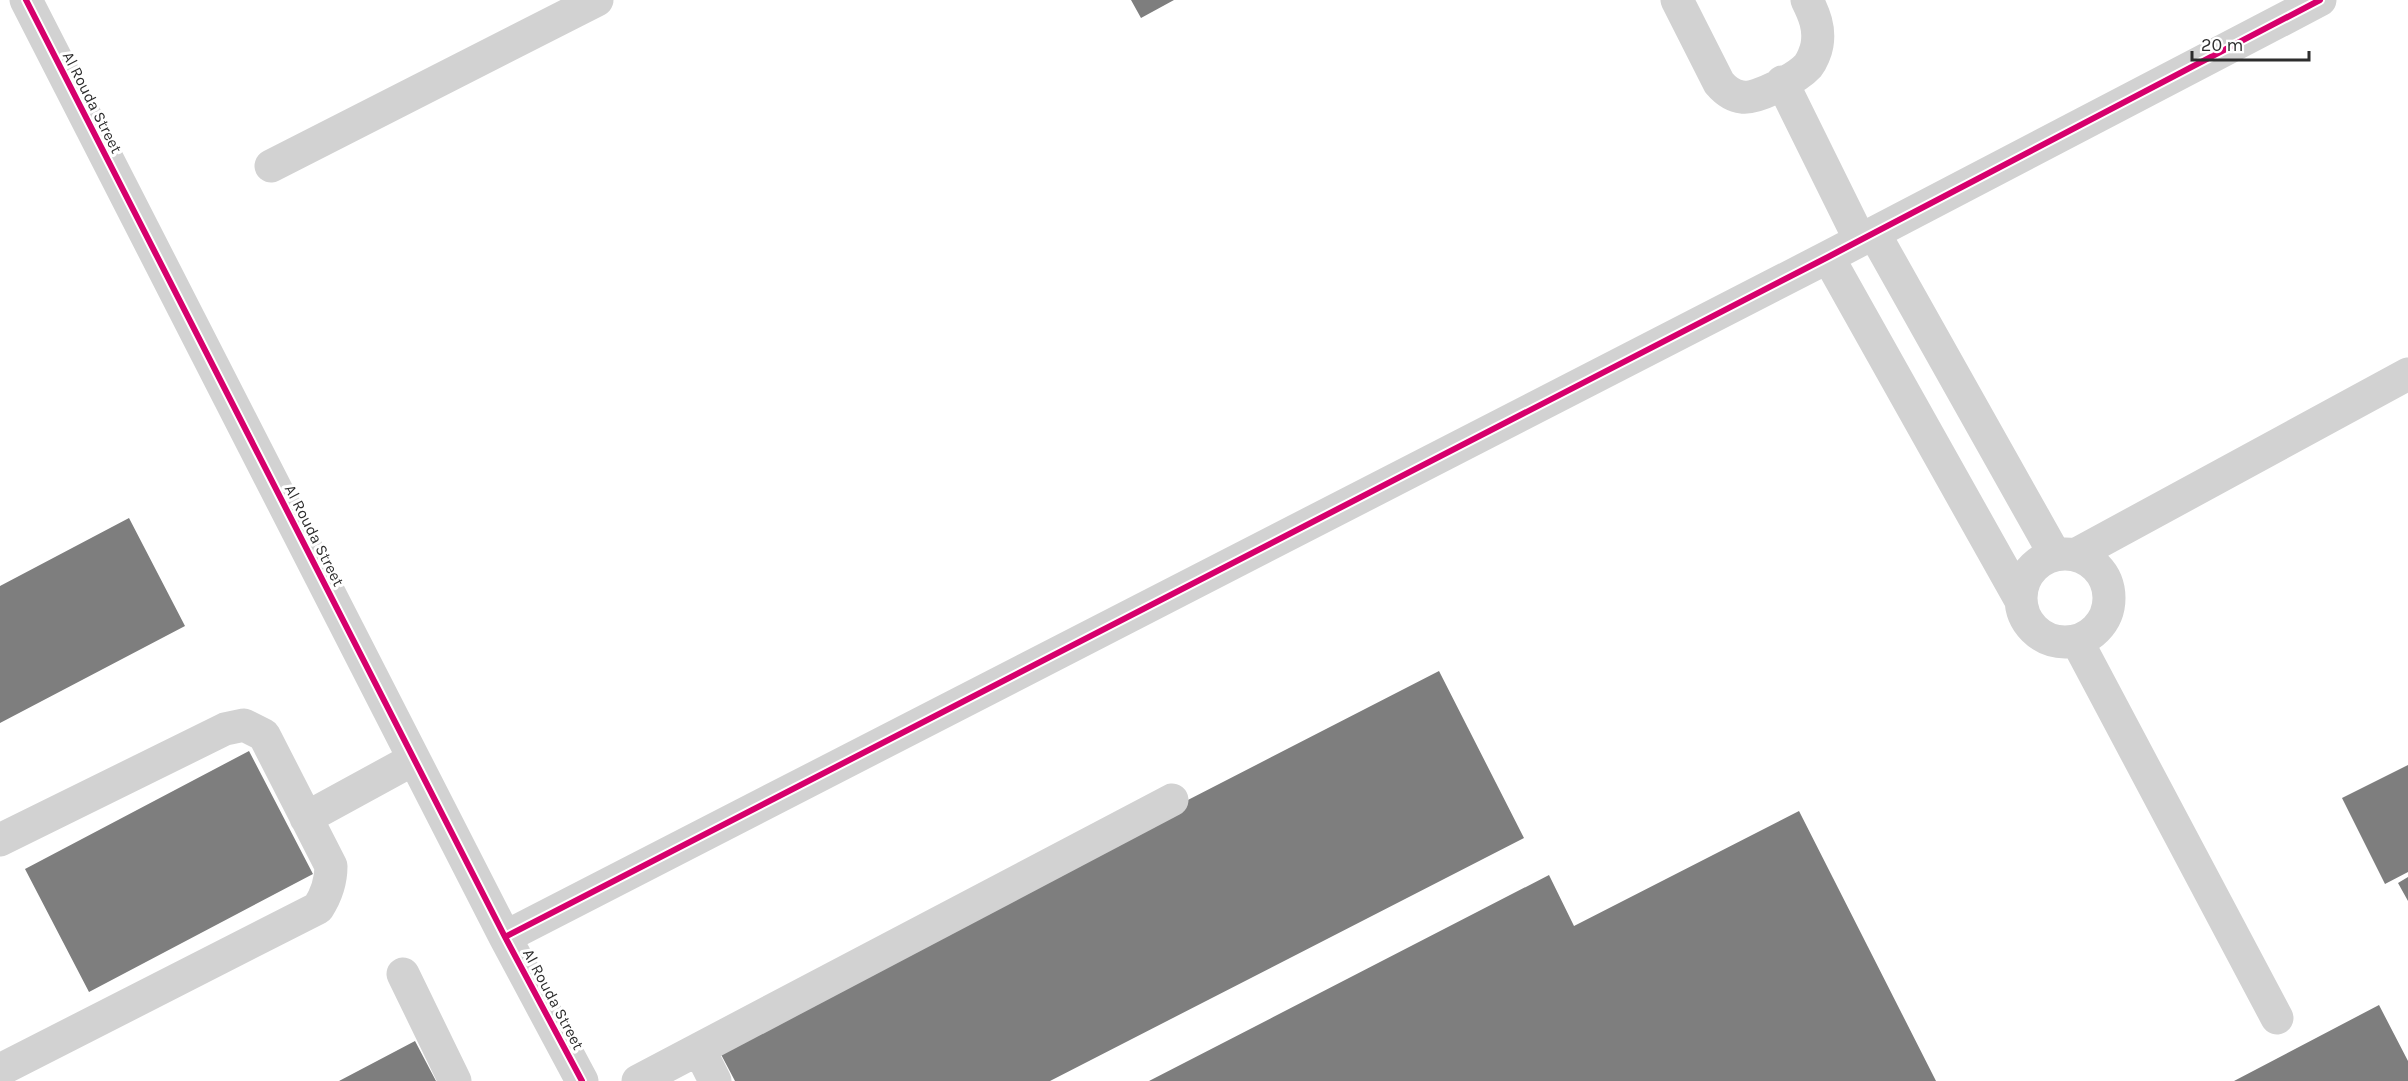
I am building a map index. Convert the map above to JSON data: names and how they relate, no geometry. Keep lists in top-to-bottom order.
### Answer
{
  "streets": {
    "street": ["Al Rouda Street"]
  },
  "scale_bar": "20 m"
}
